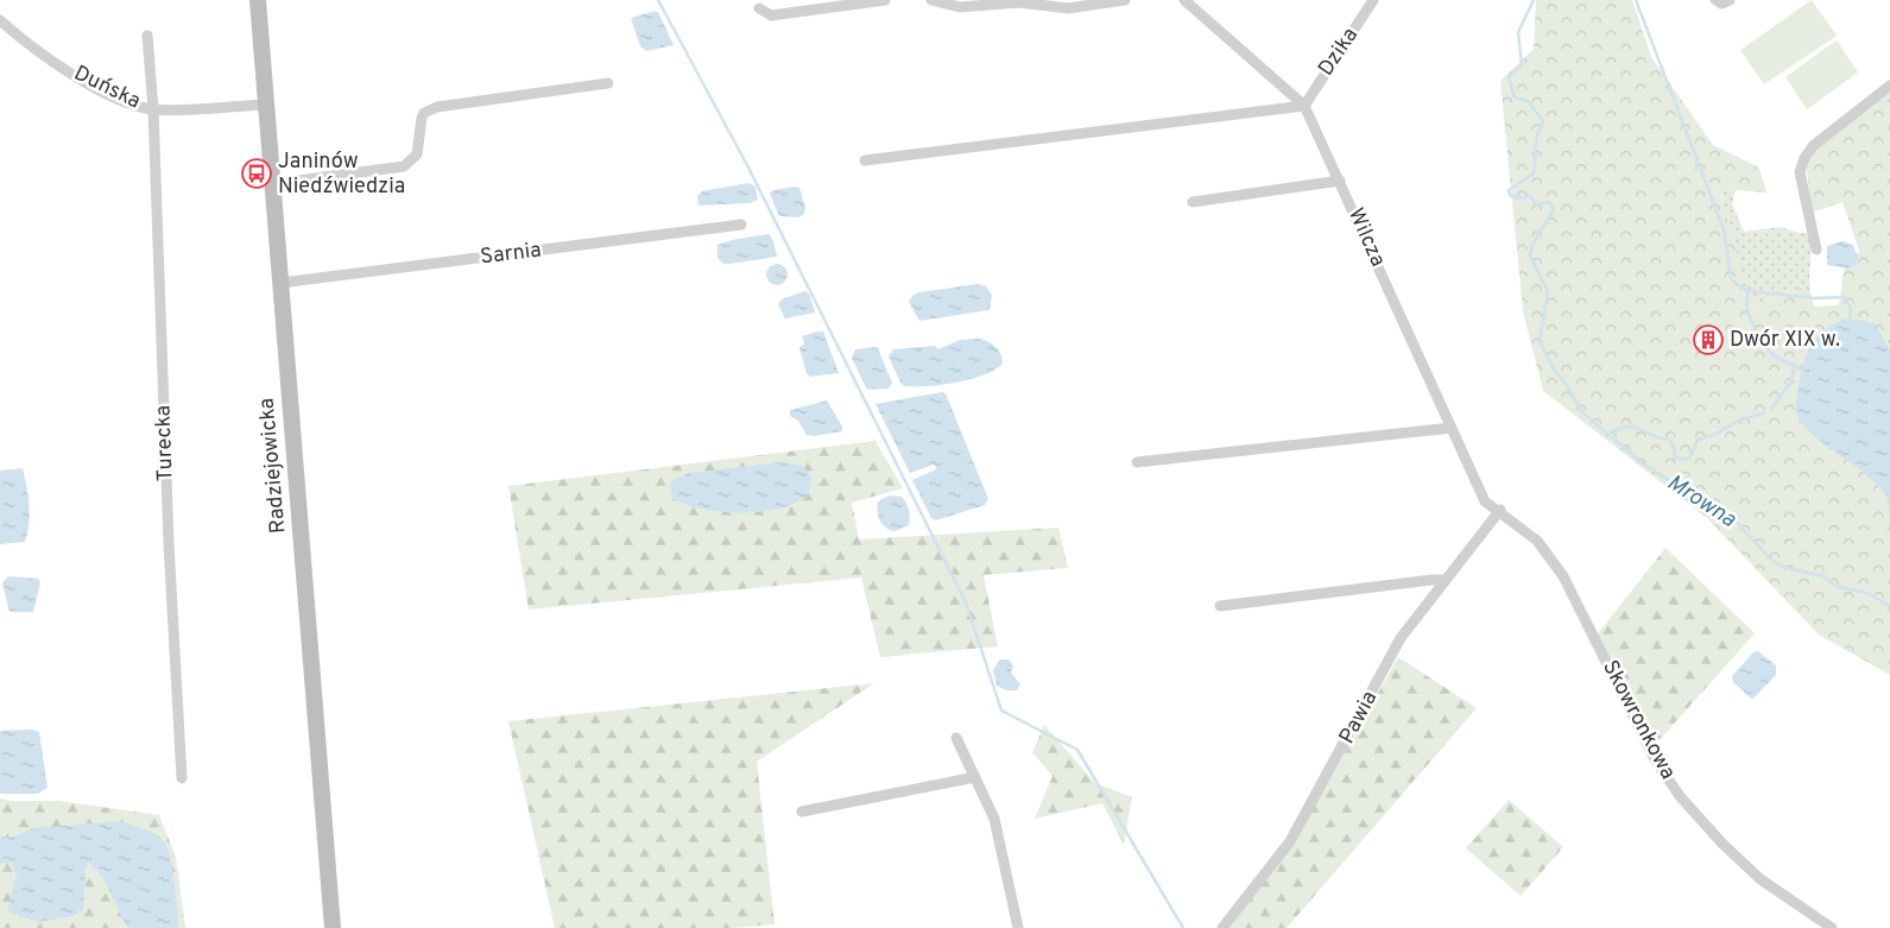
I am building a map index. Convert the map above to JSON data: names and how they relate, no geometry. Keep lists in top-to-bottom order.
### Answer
{
  "streets": {
    "main road": ["Radziejowicka"],
    "street": [
      "Dzika",
      "Duńska",
      "Wilcza",
      "Sarnia",
      "Turecka",
      "Pawia",
      "Skowronkowa"
    ]
  },
  "crossings": [
    ["Dzika", "Wilcza"],
    ["Duńska", "Turecka"],
    ["Duńska", "Radziejowicka"],
    ["Wilcza", "Pawia"],
    ["Wilcza", "Skowronkowa"],
    ["Sarnia", "Radziejowicka"],
    ["Pawia", "Skowronkowa"]
  ],
  "water": ["Mrowna"],
  "places": {
    "bus stop": ["Janinów Niedźwiedzia"],
    "building": ["Dwór XIX w."]
  }
}
